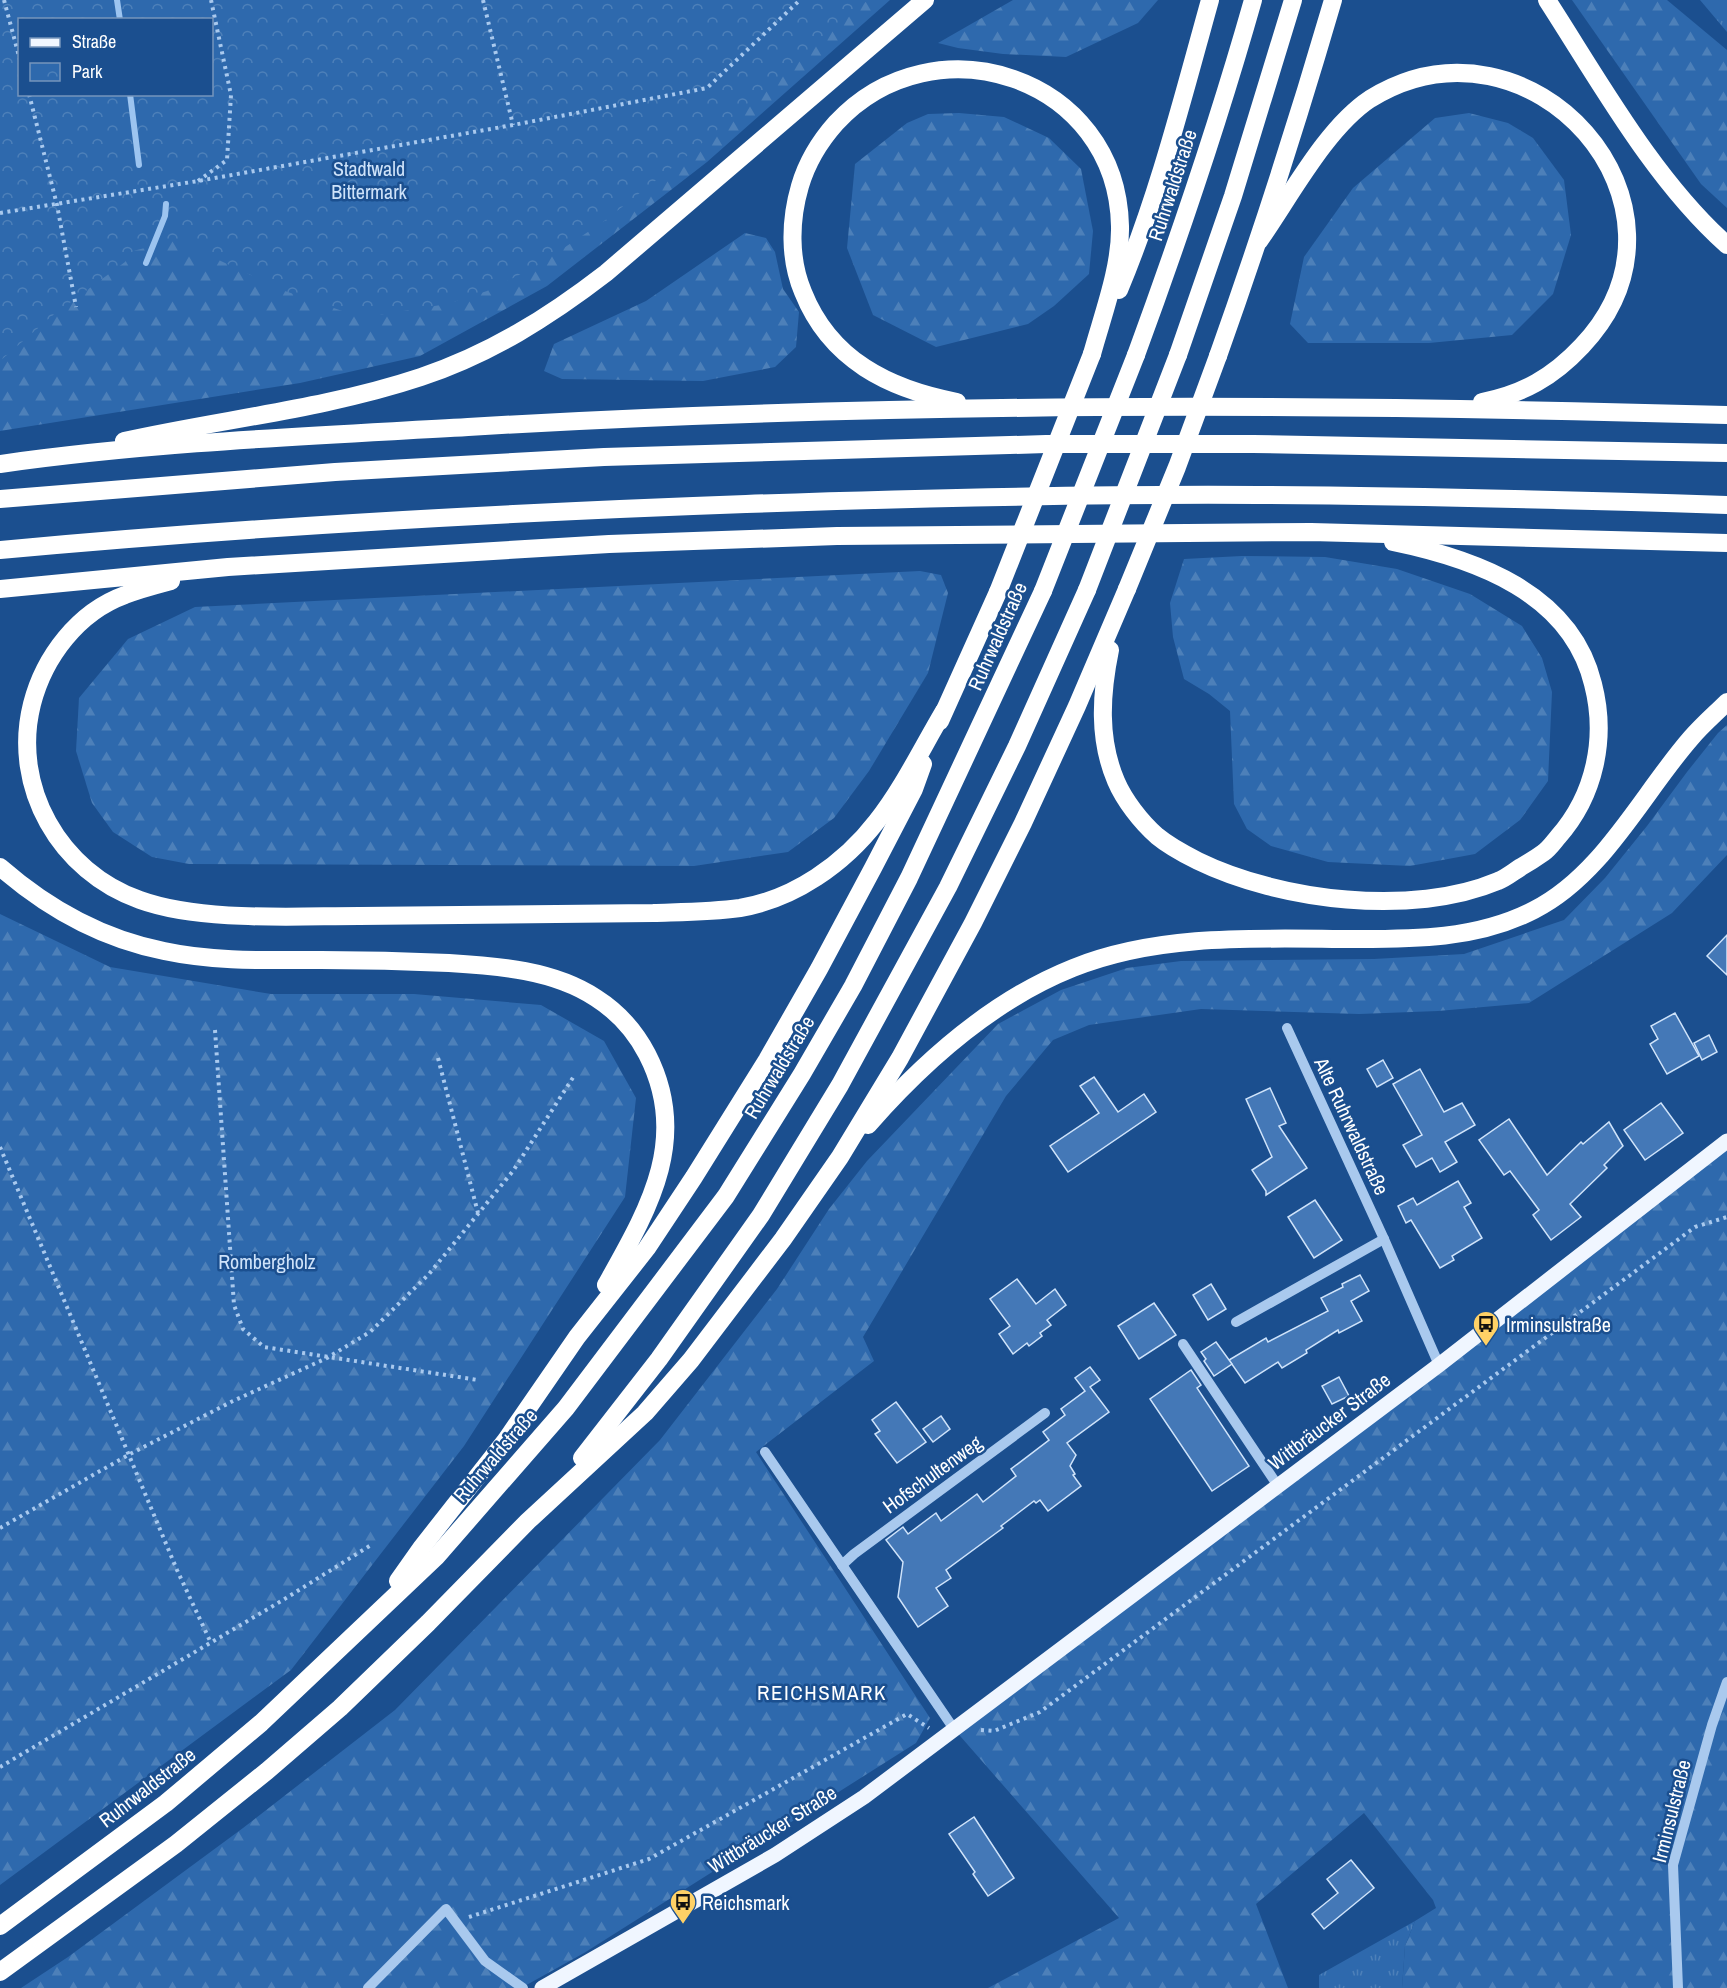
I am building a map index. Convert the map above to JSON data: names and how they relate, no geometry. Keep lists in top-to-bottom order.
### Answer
{
  "streets": {
    "highway": ["Ruhrwaldstraße"],
    "main road": ["Wittbräucker Straße"],
    "street": ["Alte Ruhrwaldstraße", "Hofschultenweg", "Irminsulstraße"]
  },
  "crossings": [
    ["Alte Ruhrwaldstraße", "Wittbräucker Straße"]
  ],
  "districts": ["REICHSMARK"],
  "parks": ["Stadtwald Bittermark", "Rombergholz"],
  "places": {
    "bus stop": ["Irminsulstraße", "Reichsmark"]
  },
  "legend": ["Straße", "Park"]
}
